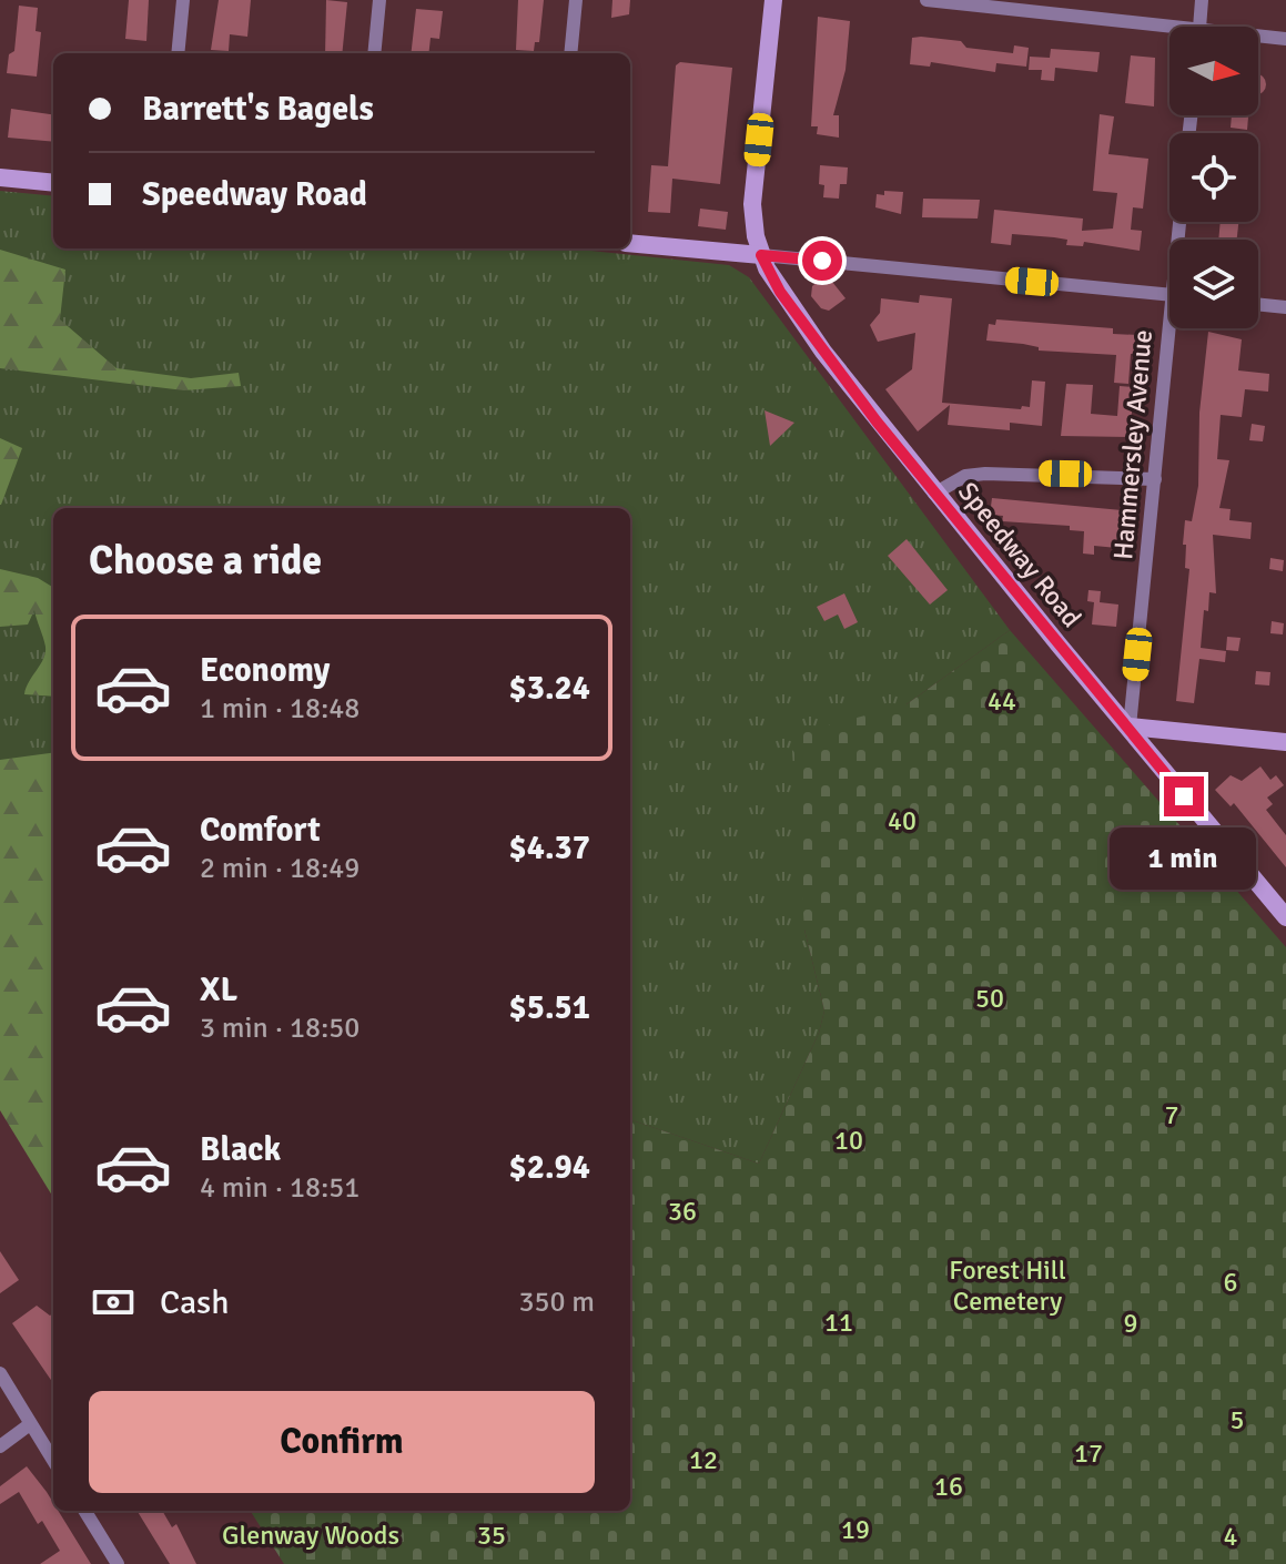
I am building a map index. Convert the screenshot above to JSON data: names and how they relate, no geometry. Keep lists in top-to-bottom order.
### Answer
{
  "streets": {
    "main road": ["Speedway Road"],
    "street": ["Hammersley Avenue"]
  },
  "crossings": [
    ["Hammersley Avenue", "Speedway Road"]
  ],
  "parks": [
    "44",
    "40",
    "50",
    "7",
    "10",
    "36",
    "Forest Hill Cemetery",
    "6",
    "11",
    "9",
    "5",
    "17",
    "12",
    "16",
    "19",
    "Glenway Woods",
    "35",
    "4"
  ],
  "north": "right",
  "page": {
    "banner": ["Barrett's Bagels", "Speedway Road"],
    "heading": "Choose a ride",
    "list": [
      {
        "name": "Economy",
        "note": "1 min · 18:48",
        "value": "$3.24"
      },
      {
        "name": "Comfort",
        "note": "2 min · 18:49",
        "value": "$4.37"
      },
      {
        "name": "XL",
        "note": "3 min · 18:50",
        "value": "$5.51"
      },
      {
        "name": "Black",
        "note": "4 min · 18:51",
        "value": "$2.94"
      }
    ],
    "bubble": "1 min",
    "pay": ["Cash", "350 m"],
    "buttons": "Confirm"
  }
}
